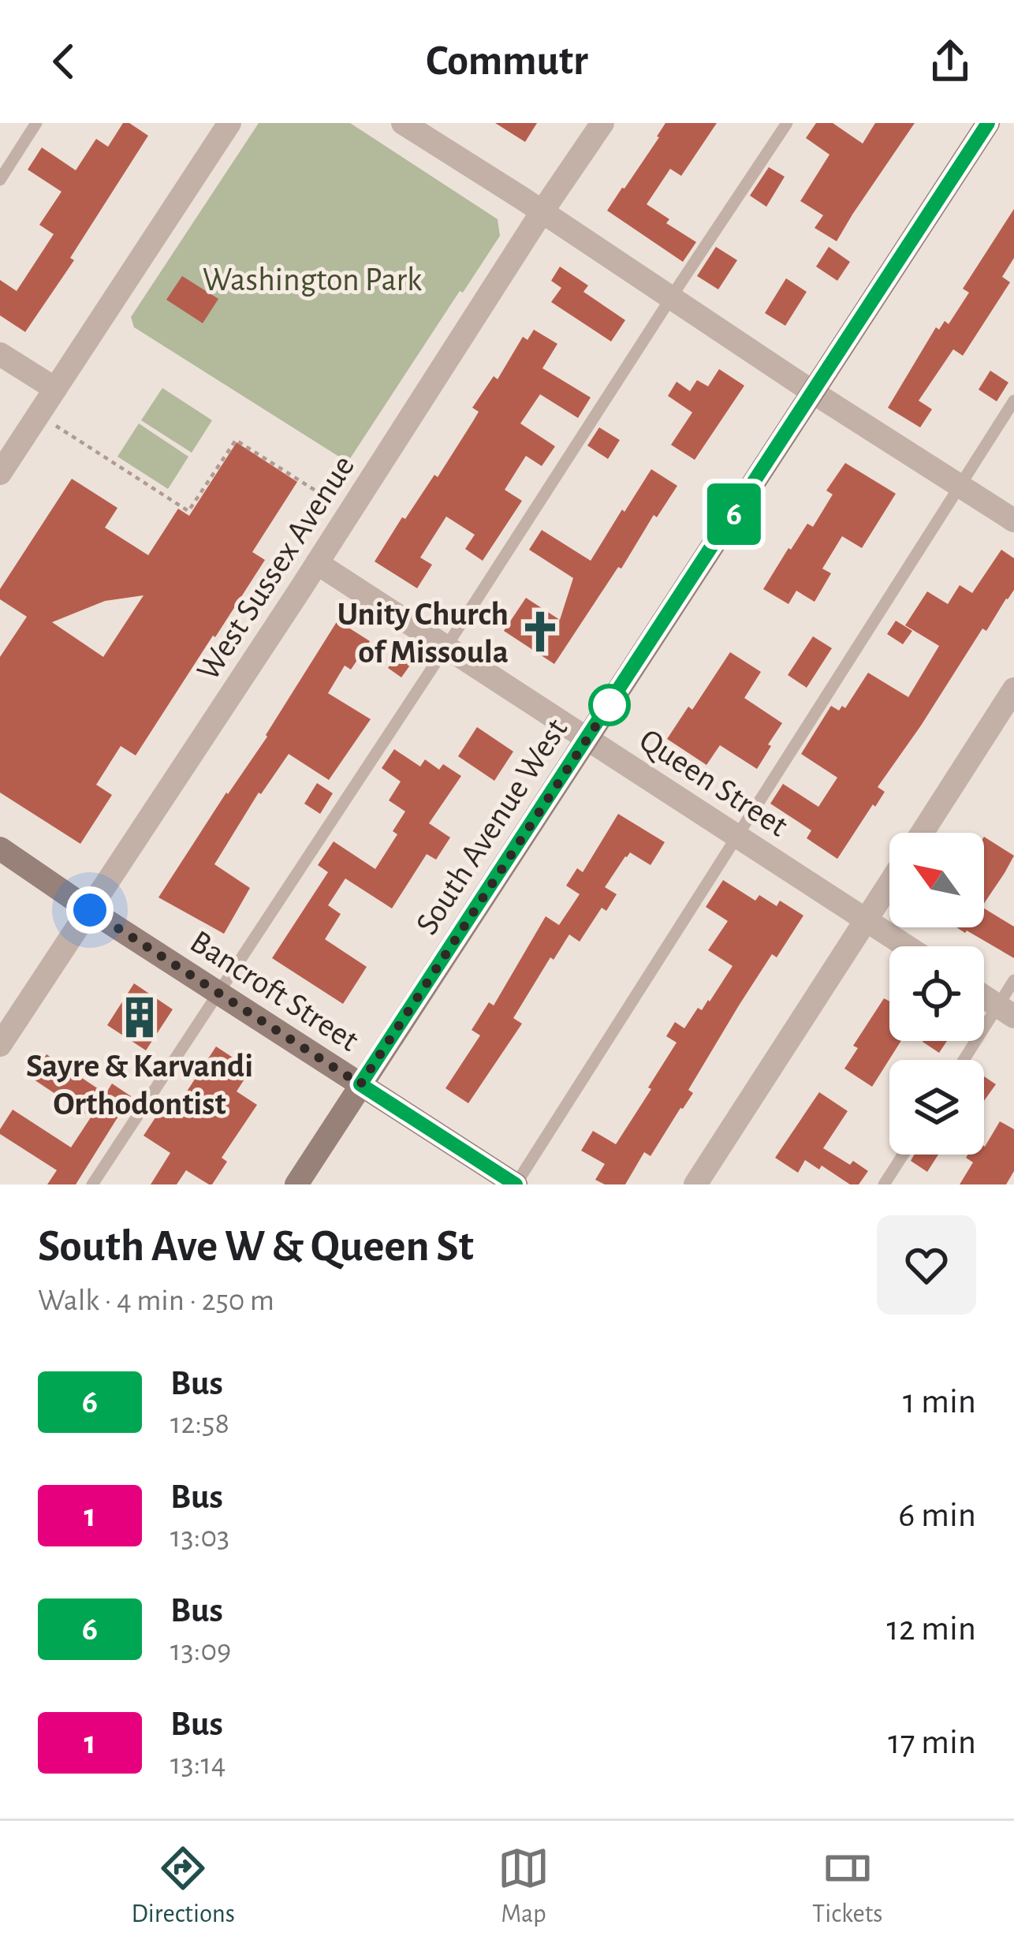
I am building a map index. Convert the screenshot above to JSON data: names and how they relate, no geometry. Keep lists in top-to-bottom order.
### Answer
{
  "streets": {
    "street": [
      "West Sussex Avenue",
      "Queen Street",
      "South Avenue West",
      "Bancroft Street"
    ]
  },
  "crossings": [
    ["West Sussex Avenue", "Queen Street"],
    ["West Sussex Avenue", "Bancroft Street"],
    ["Queen Street", "South Avenue West"],
    ["South Avenue West", "Bancroft Street"]
  ],
  "parks": ["Washington Park"],
  "places": {
    "church": ["Unity Church of Missoula"],
    "building": ["Sayre & Karvandi Orthodontist"]
  },
  "lines": ["bus line 6"],
  "north": "top left",
  "page": {
    "header": "Commutr",
    "on_map": "6",
    "heading": ["South Ave W & Queen St", "Walk · 4 min · 250 m"],
    "list": [
      {
        "mark": "6",
        "name": "Bus",
        "note": "12:58",
        "value": "1 min"
      },
      {
        "mark": "1",
        "name": "Bus",
        "note": "13:03",
        "value": "6 min"
      },
      {
        "mark": "6",
        "name": "Bus",
        "note": "13:09",
        "value": "12 min"
      },
      {
        "mark": "1",
        "name": "Bus",
        "note": "13:14",
        "value": "17 min"
      }
    ],
    "tabs": ["Directions", "Map", "Tickets"]
  }
}
